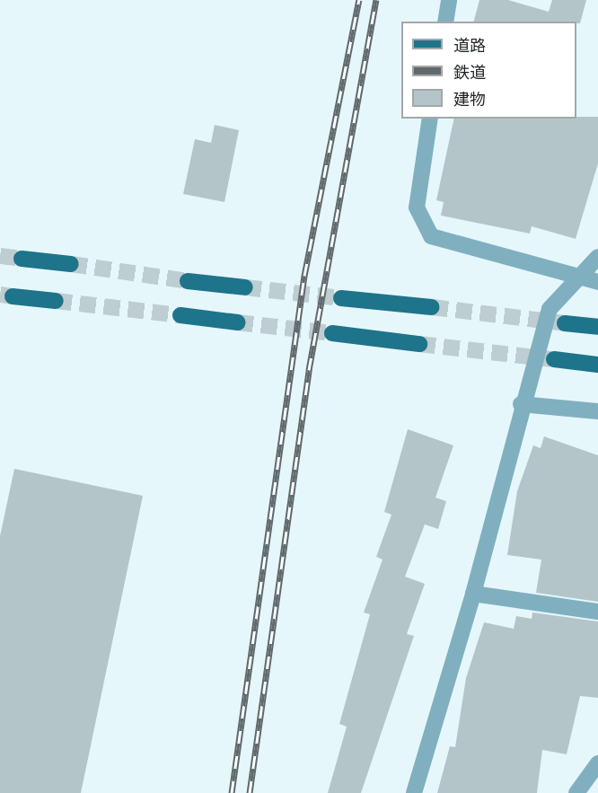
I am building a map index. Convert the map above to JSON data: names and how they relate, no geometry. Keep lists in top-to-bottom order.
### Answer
{
  "legend": ["道路", "鉄道", "建物"]
}
